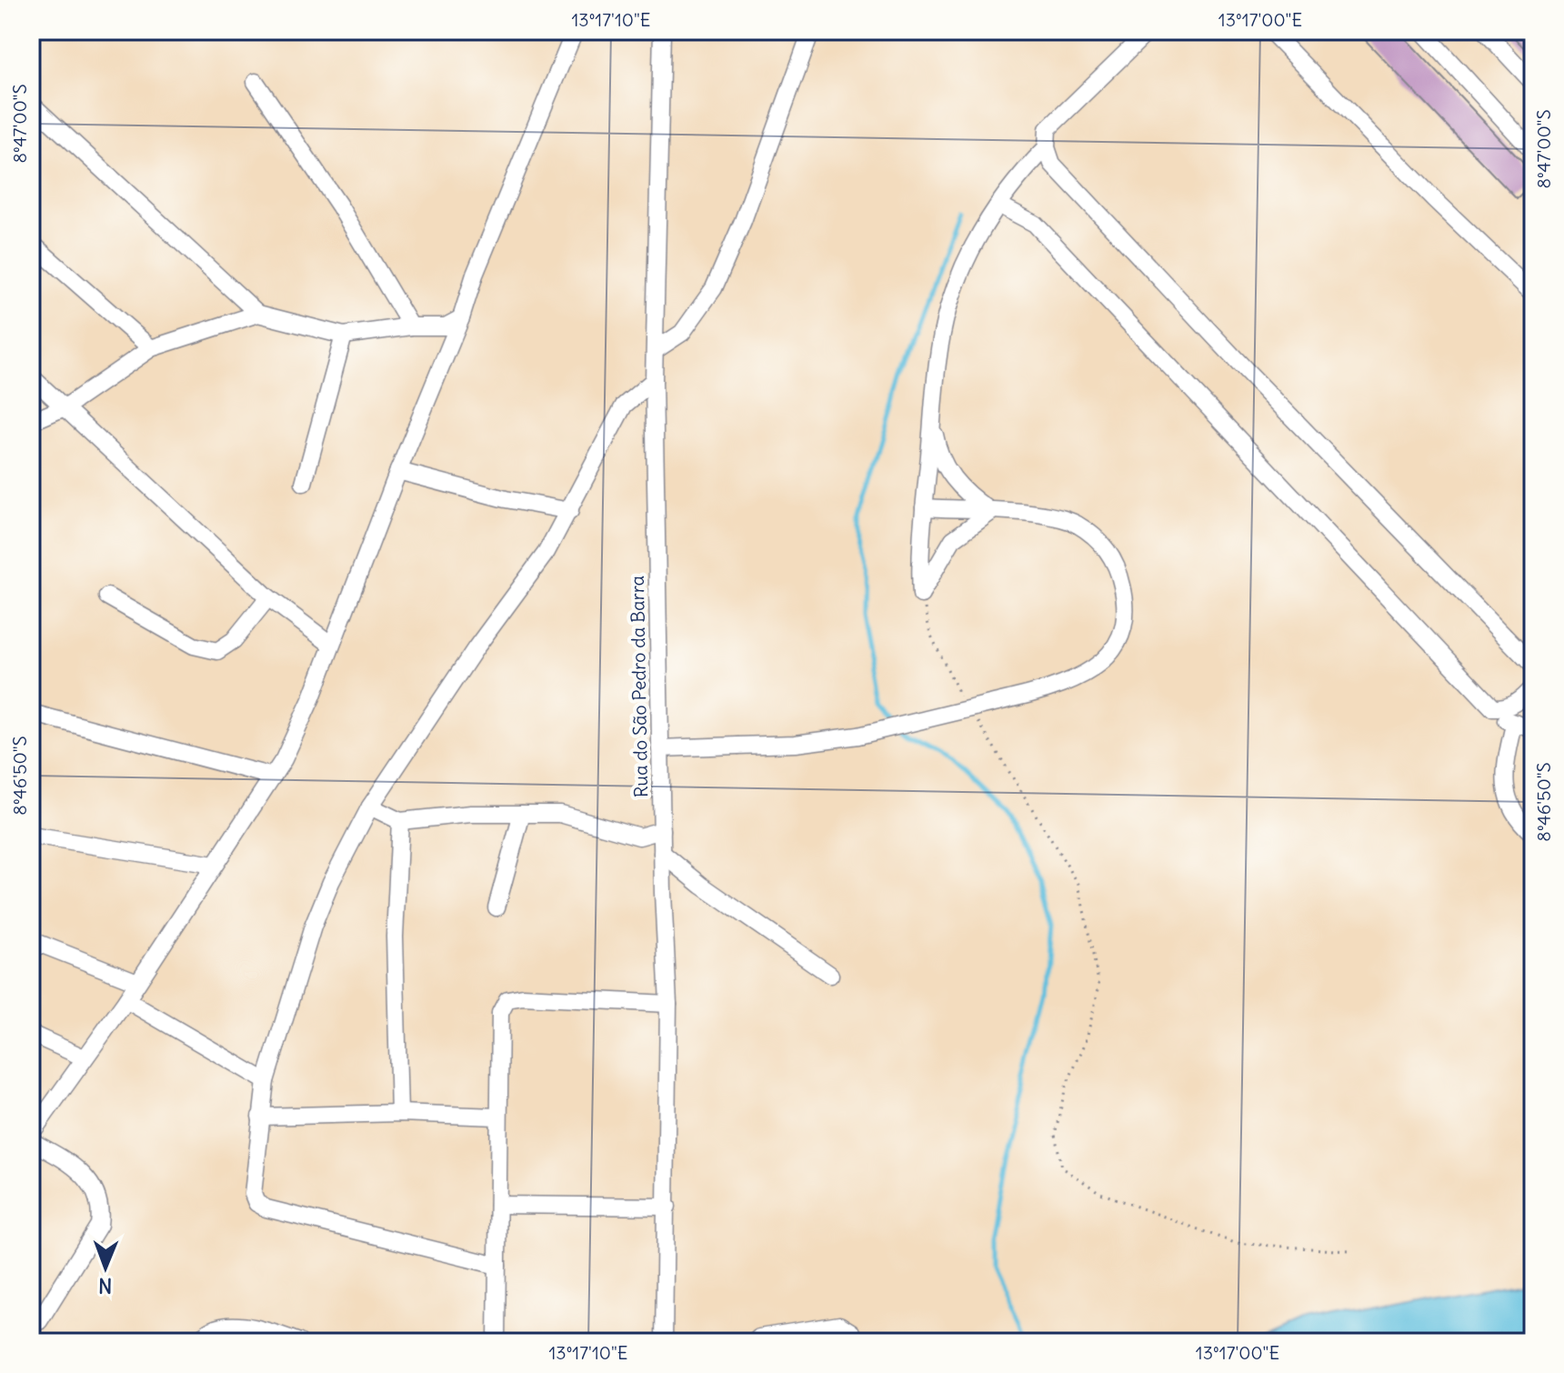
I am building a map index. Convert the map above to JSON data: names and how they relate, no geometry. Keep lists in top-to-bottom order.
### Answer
{
  "streets": {
    "street": ["Rua do São Pedro da Barra"]
  },
  "north": "bottom",
  "coordinates": [
    "13°17'10\"E",
    "13°17'00\"E",
    "8°47'00\"S",
    "8°46'50\"S"
  ]
}
